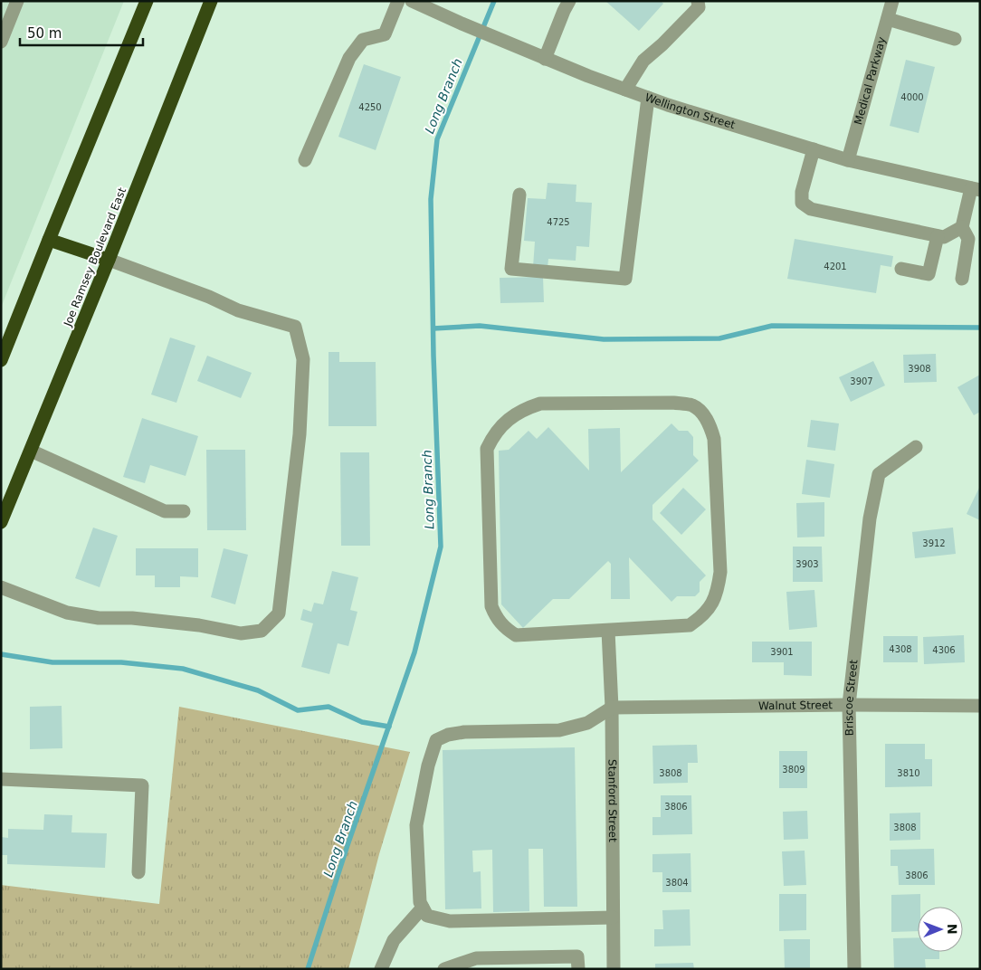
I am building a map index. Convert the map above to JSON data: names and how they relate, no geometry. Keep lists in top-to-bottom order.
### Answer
{
  "streets": {
    "highway": ["Joe Ramsey Boulevard East"],
    "street": [
      "Medical Parkway",
      "Wellington Street",
      "Briscoe Street",
      "Walnut Street",
      "Stanford Street"
    ]
  },
  "crossings": [
    ["Medical Parkway", "Wellington Street"],
    ["Briscoe Street", "Walnut Street"],
    ["Walnut Street", "Stanford Street"]
  ],
  "water": ["Long Branch"],
  "house_numbers": [
    "4000",
    "4250",
    "4725",
    "4201",
    "3908",
    "3907",
    "3912",
    "3903",
    "4308",
    "4306",
    "3901",
    "3809",
    "3808",
    "3810",
    "3806",
    "3808",
    "3806",
    "3804"
  ],
  "scale_bar": "50 m",
  "north": "right"
}
